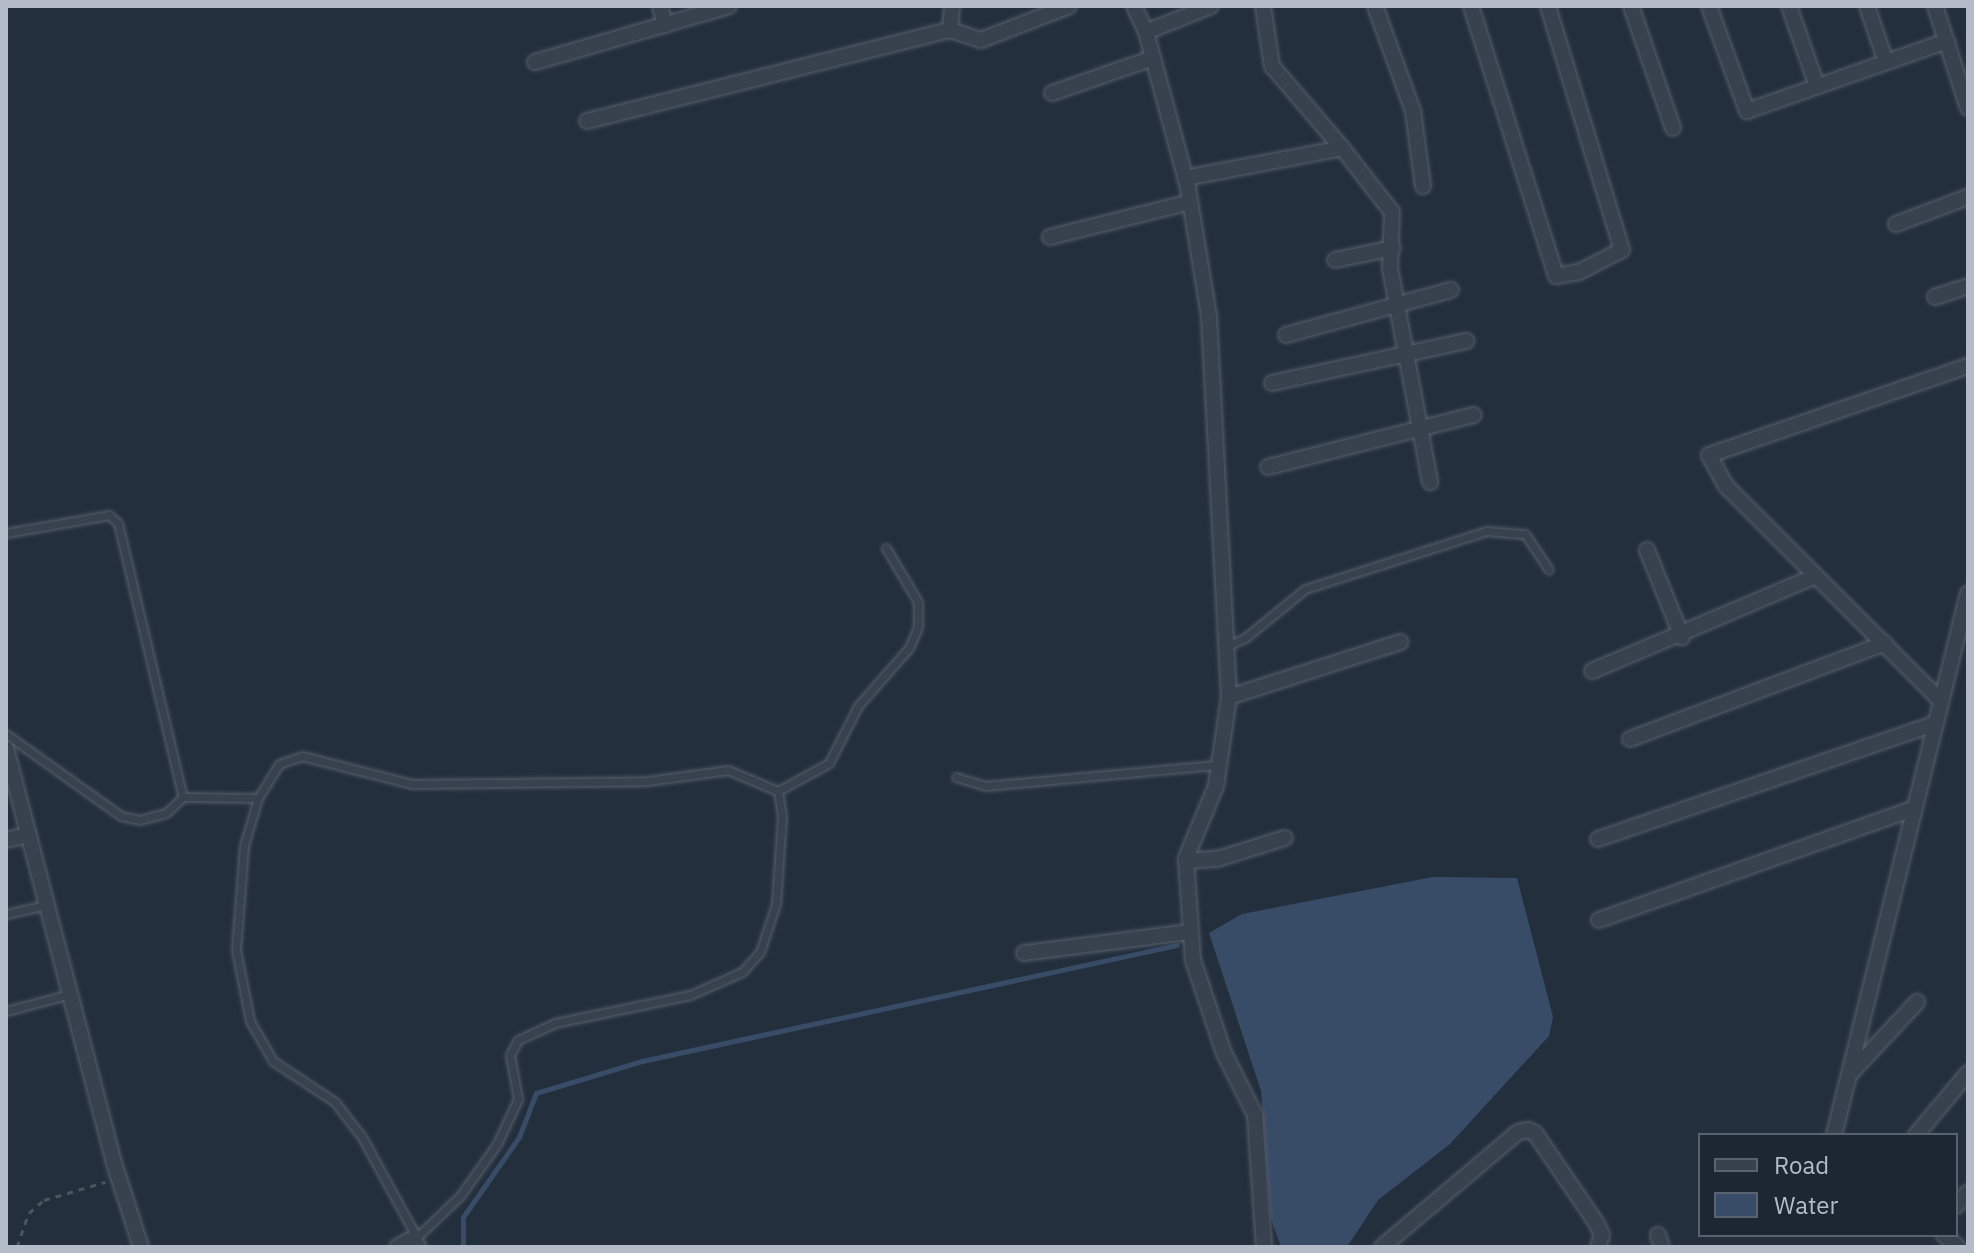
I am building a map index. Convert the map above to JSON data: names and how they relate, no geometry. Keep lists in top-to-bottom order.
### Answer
{
  "legend": ["Road", "Water"]
}
